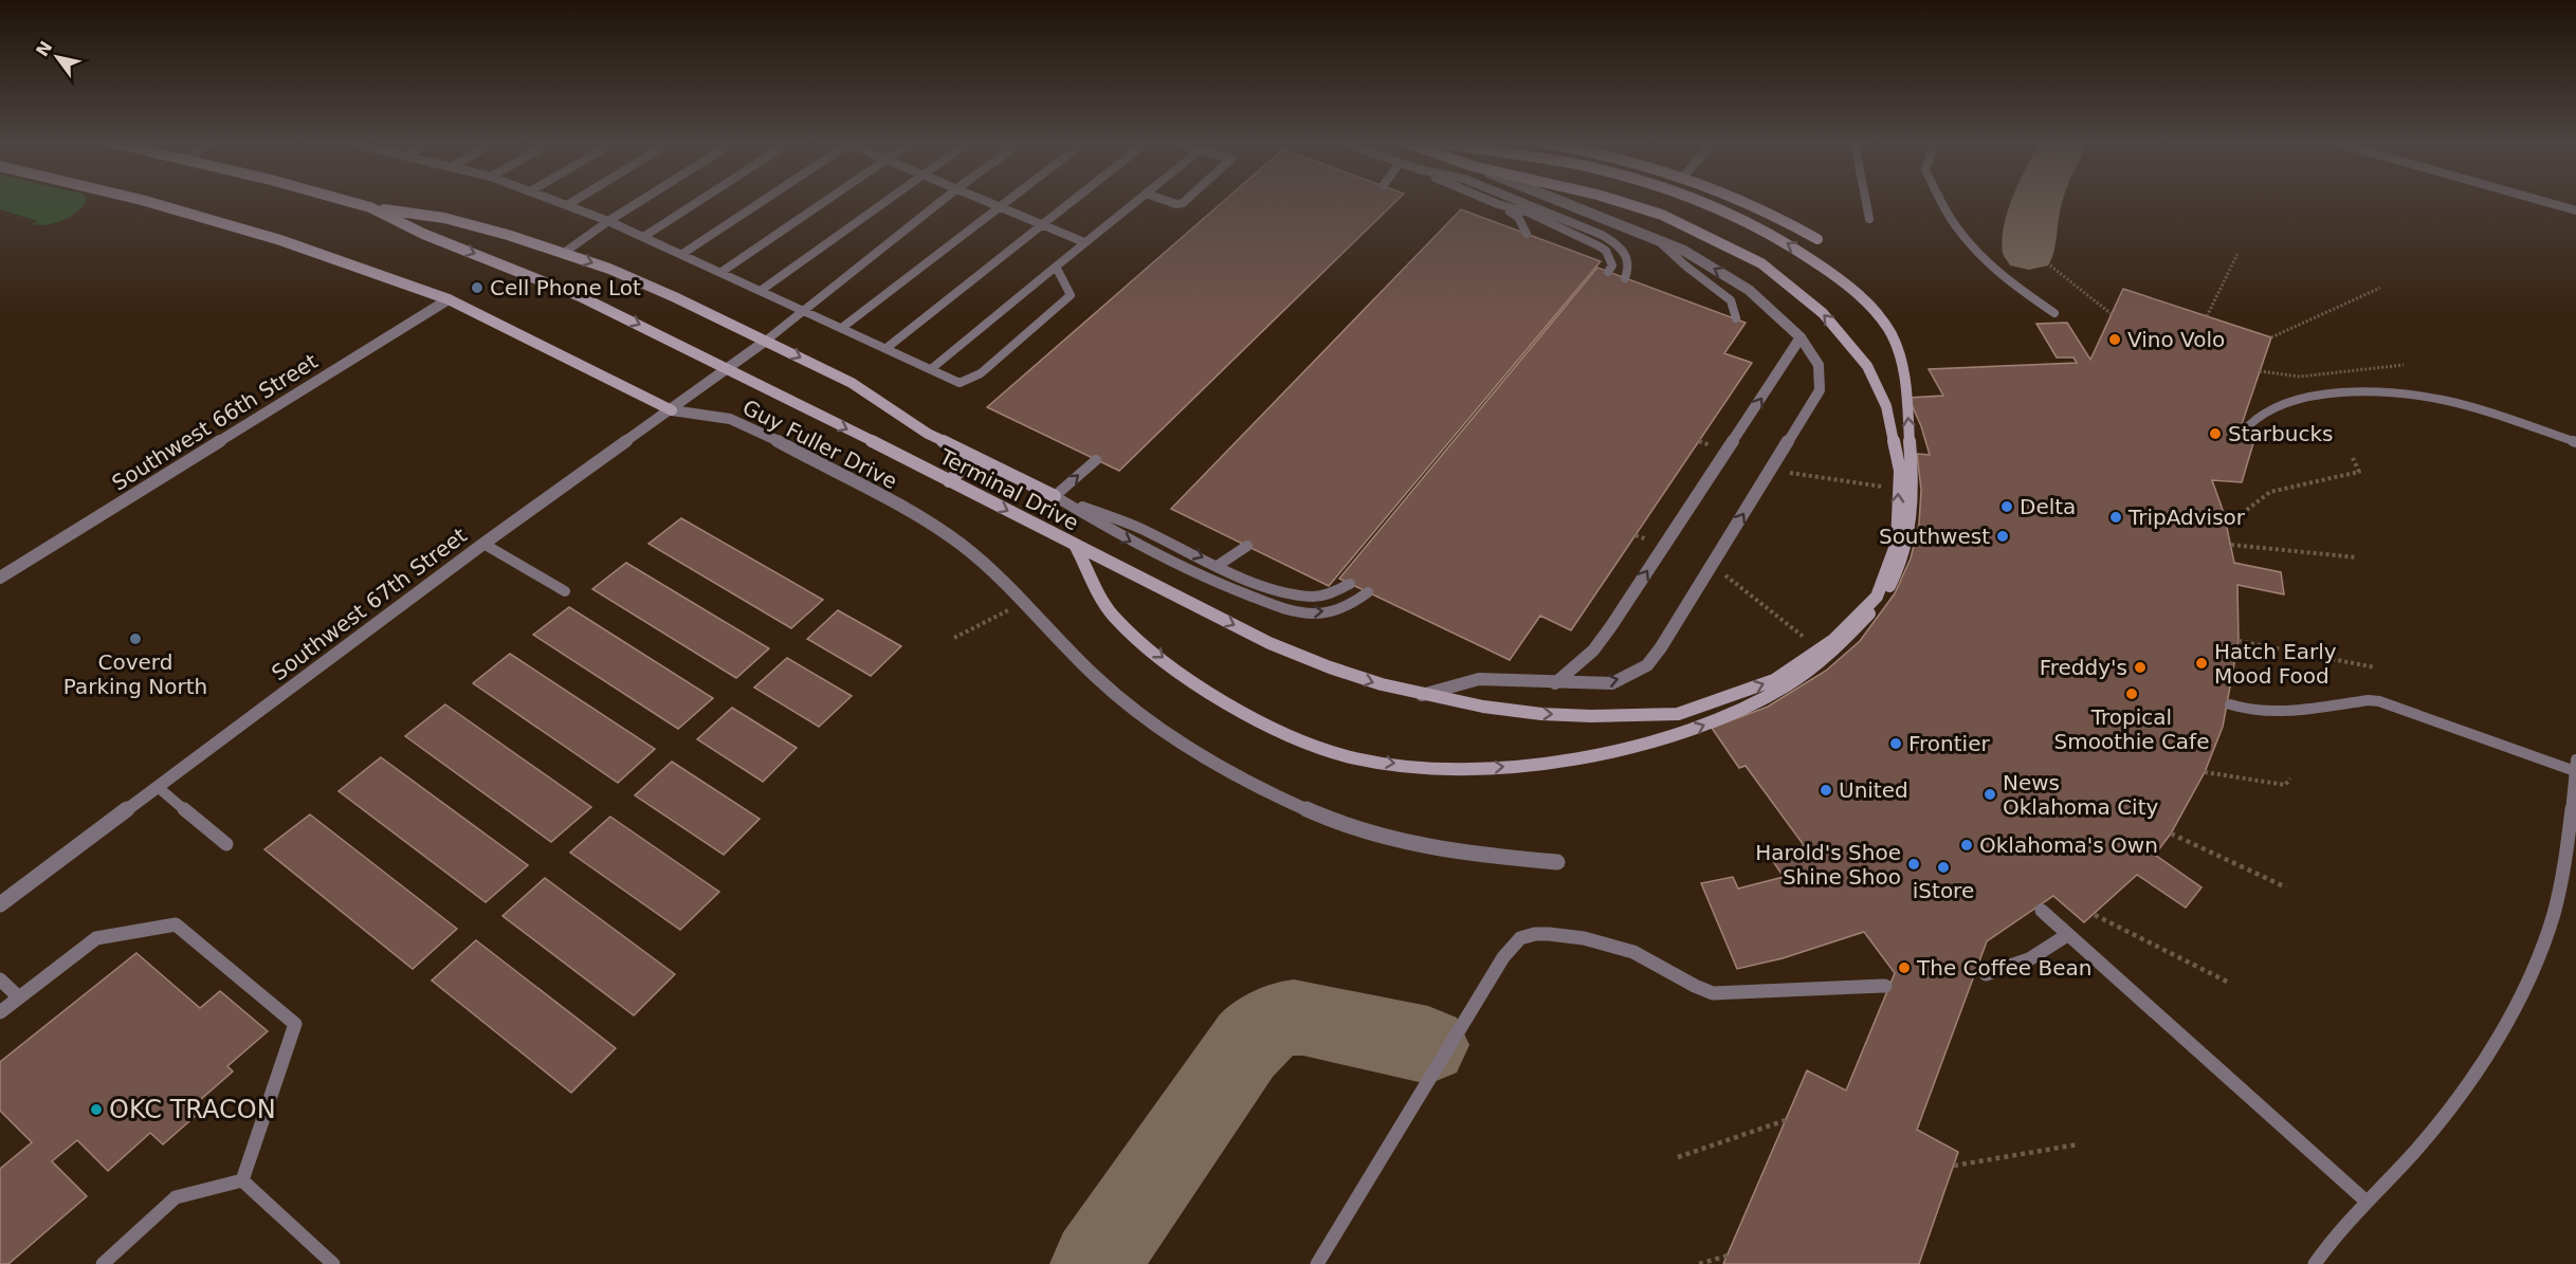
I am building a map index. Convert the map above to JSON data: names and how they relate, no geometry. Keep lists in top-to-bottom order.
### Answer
{
  "streets": {
    "main road": ["Guy Fuller Drive", "Terminal Drive"],
    "street": ["Southwest 66th Street", "Southwest 67th Street"]
  },
  "crossings": [
    ["Southwest 66th Street", "Guy Fuller Drive"],
    ["Guy Fuller Drive", "Southwest 67th Street"],
    ["Terminal Drive", "Southwest 67th Street"]
  ],
  "places": [
    "Cell Phone Lot",
    "Vino Volo",
    "Starbucks",
    "Delta",
    "TripAdvisor",
    "Southwest",
    "Coverd Parking North",
    "Hatch Early Mood Food",
    "Freddy's",
    "Tropical Smoothie Cafe",
    "Frontier",
    "United",
    "News Oklahoma City",
    "Oklahoma's Own",
    "Harold's Shoe Shine Shoo",
    "iStore",
    "The Coffee Bean",
    "OKC TRACON"
  ],
  "north": "top left"
}
